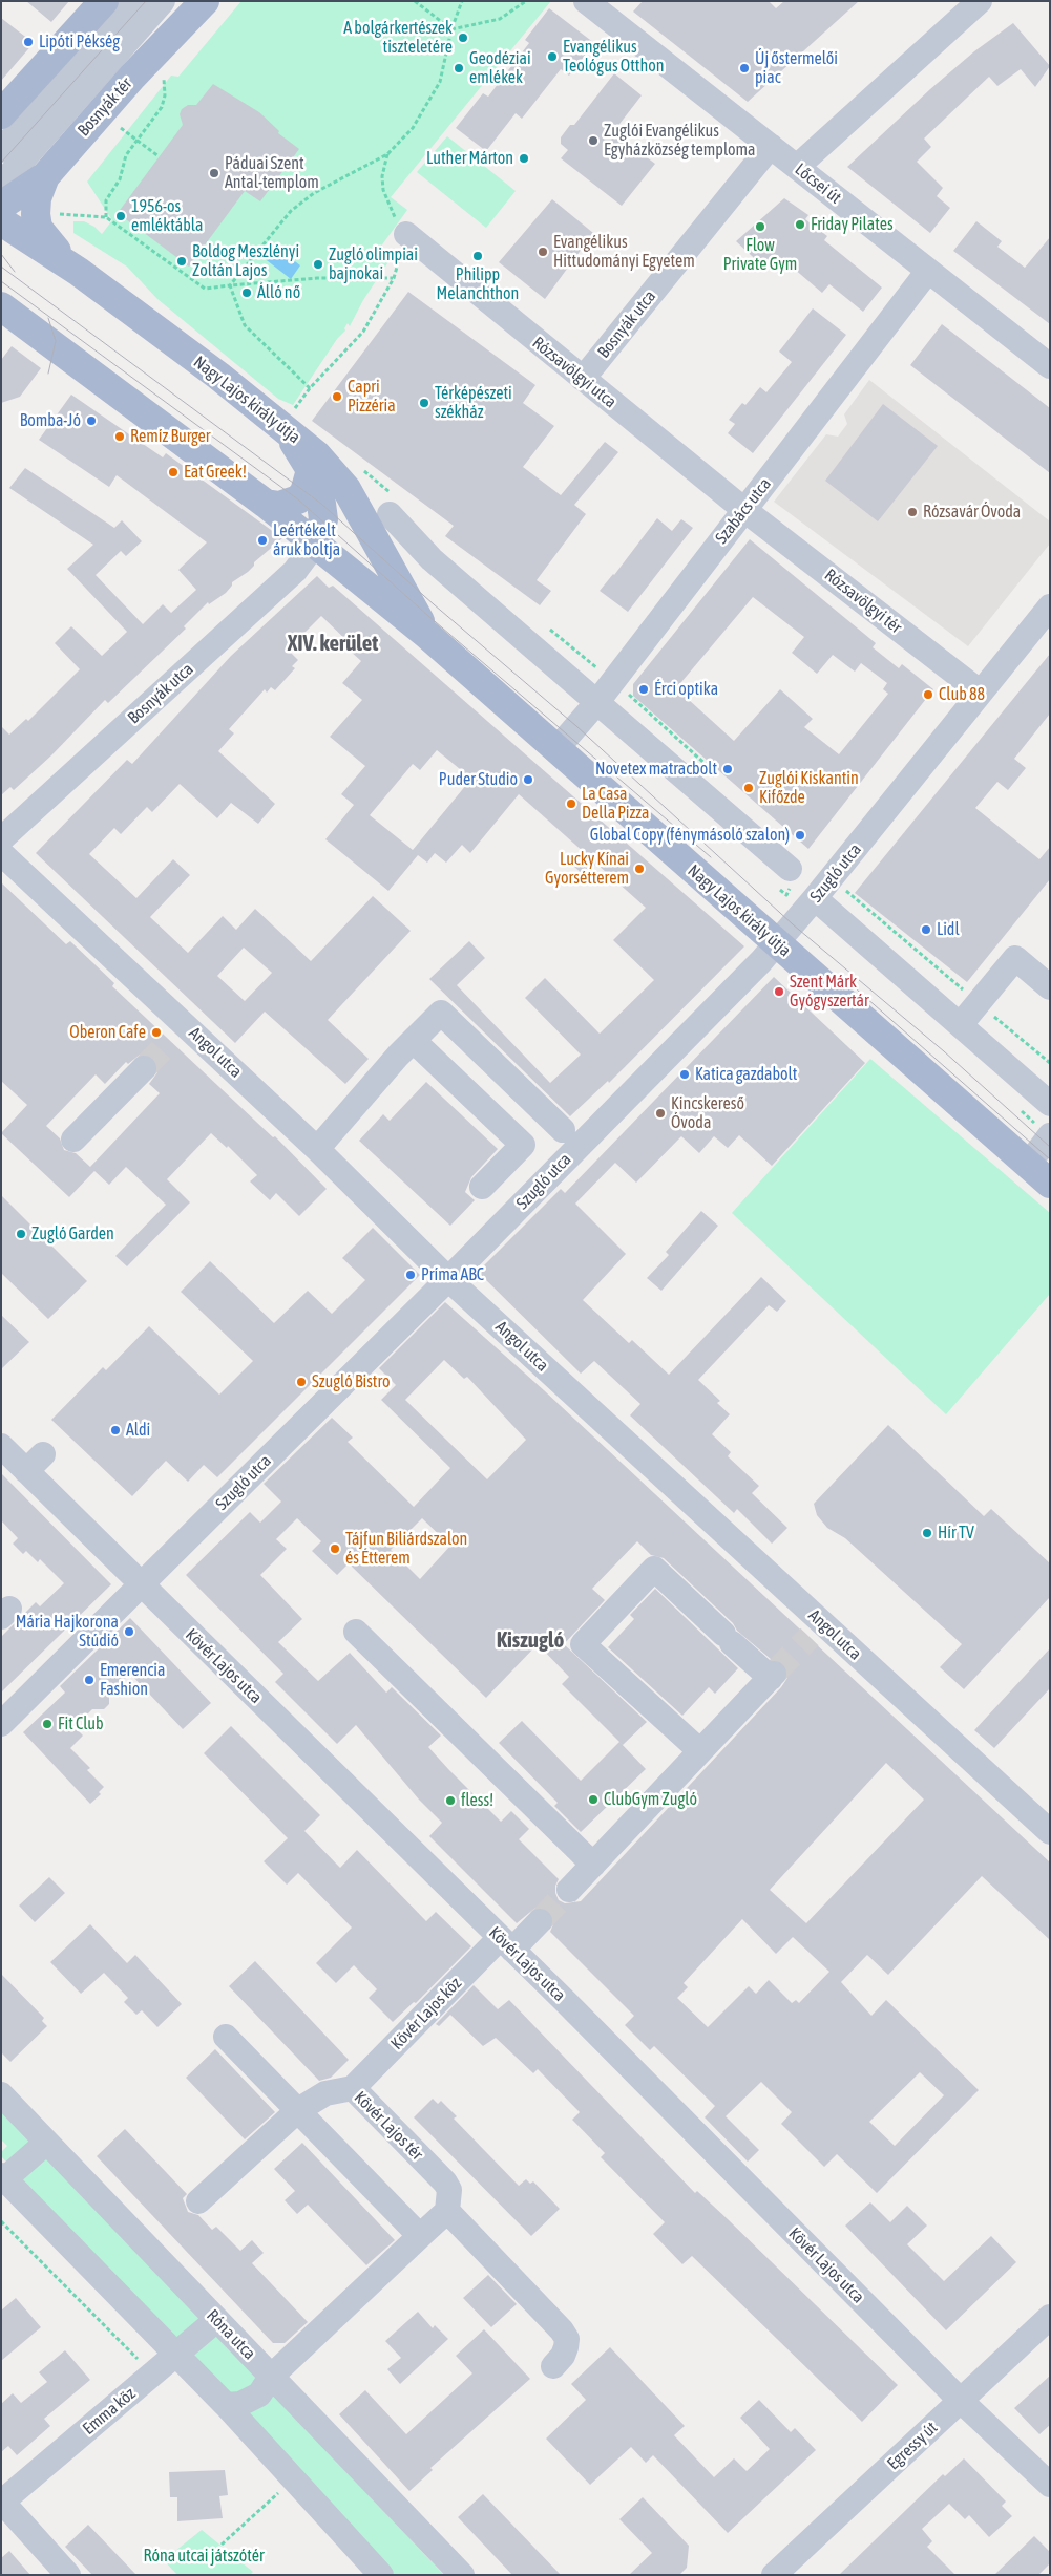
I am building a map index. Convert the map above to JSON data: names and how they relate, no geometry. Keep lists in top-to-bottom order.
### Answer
{
  "streets": {
    "main road": ["Bosnyák tér", "Nagy Lajos király útja"],
    "street": [
      "Lőcsei út",
      "Bosnyák utca",
      "Rózsavölgyi utca",
      "Szabács utca",
      "Rózsavölgyi tér",
      "Szugló utca",
      "Angol utca",
      "Kövér Lajos utca",
      "Kövér Lajos köz",
      "Kövér Lajos tér",
      "Róna utca",
      "Emma köz",
      "Egressy út"
    ]
  },
  "crossings": [
    ["Lőcsei út", "Bosnyák utca"],
    ["Lőcsei út", "Szabács utca"],
    ["Bosnyák utca", "Rózsavölgyi utca"],
    ["Bosnyák utca", "Nagy Lajos király útja"],
    ["Rózsavölgyi utca", "Szabács utca"],
    ["Rózsavölgyi utca", "Rózsavölgyi tér"],
    ["Nagy Lajos király útja", "Szabács utca"],
    ["Nagy Lajos király útja", "Szugló utca"],
    ["Szabács utca", "Rózsavölgyi tér"],
    ["Rózsavölgyi tér", "Szugló utca"],
    ["Szugló utca", "Angol utca"],
    ["Szugló utca", "Kövér Lajos utca"],
    ["Kövér Lajos utca", "Kövér Lajos köz"],
    ["Kövér Lajos utca", "Egressy út"],
    ["Kövér Lajos köz", "Kövér Lajos tér"],
    ["Róna utca", "Emma köz"]
  ],
  "districts": ["XIV. kerület", "Kiszugló"],
  "parks": ["Róna utcai játszótér"],
  "places": [
    "A bolgárkertészek tiszteletére",
    "Lipóti Pékség",
    "Evangélikus Teológus Otthon",
    "Geodéziai emlékek",
    "Új őstermelői piac",
    "Zuglói Evangélikus Egyházközség temploma",
    "Luther Márton",
    "Páduai Szent Antal-templom",
    "1956-os emléktábla",
    "Friday Pilates",
    "Flow Private Gym",
    "Evangélikus Hittudományi Egyetem",
    "Philipp Melanchthon",
    "Boldog Meszlényi Zoltán Lajos",
    "Zugló olimpiai bajnokai",
    "Álló nő",
    "Capri Pizzéria",
    "Térképészeti székház",
    "Bomba-Jó",
    "Remíz Burger",
    "Eat Greek!",
    "Rózsavár Óvoda",
    "Leértékelt áruk boltja",
    "Érci optika",
    "Club 88",
    "Novetex matracbolt",
    "Puder Studio",
    "Zuglói Kiskantin Kifőzde",
    "La Casa Della Pizza",
    "Global Copy (fénymásoló szalon)",
    "Lucky Kínai Gyorsétterem",
    "Lidl",
    "Szent Márk Gyógyszertár",
    "Oberon Cafe",
    "Katica gazdabolt",
    "Kincskereső Óvoda",
    "Zugló Garden",
    "Príma ABC",
    "Szugló Bistro",
    "Aldi",
    "Hír TV",
    "Tájfun Biliárdszalon és Étterem",
    "Mária Hajkorona Stúdió",
    "Emerencia Fashion",
    "Fit Club",
    "ClubGym Zugló",
    "fless!"
  ]
}
